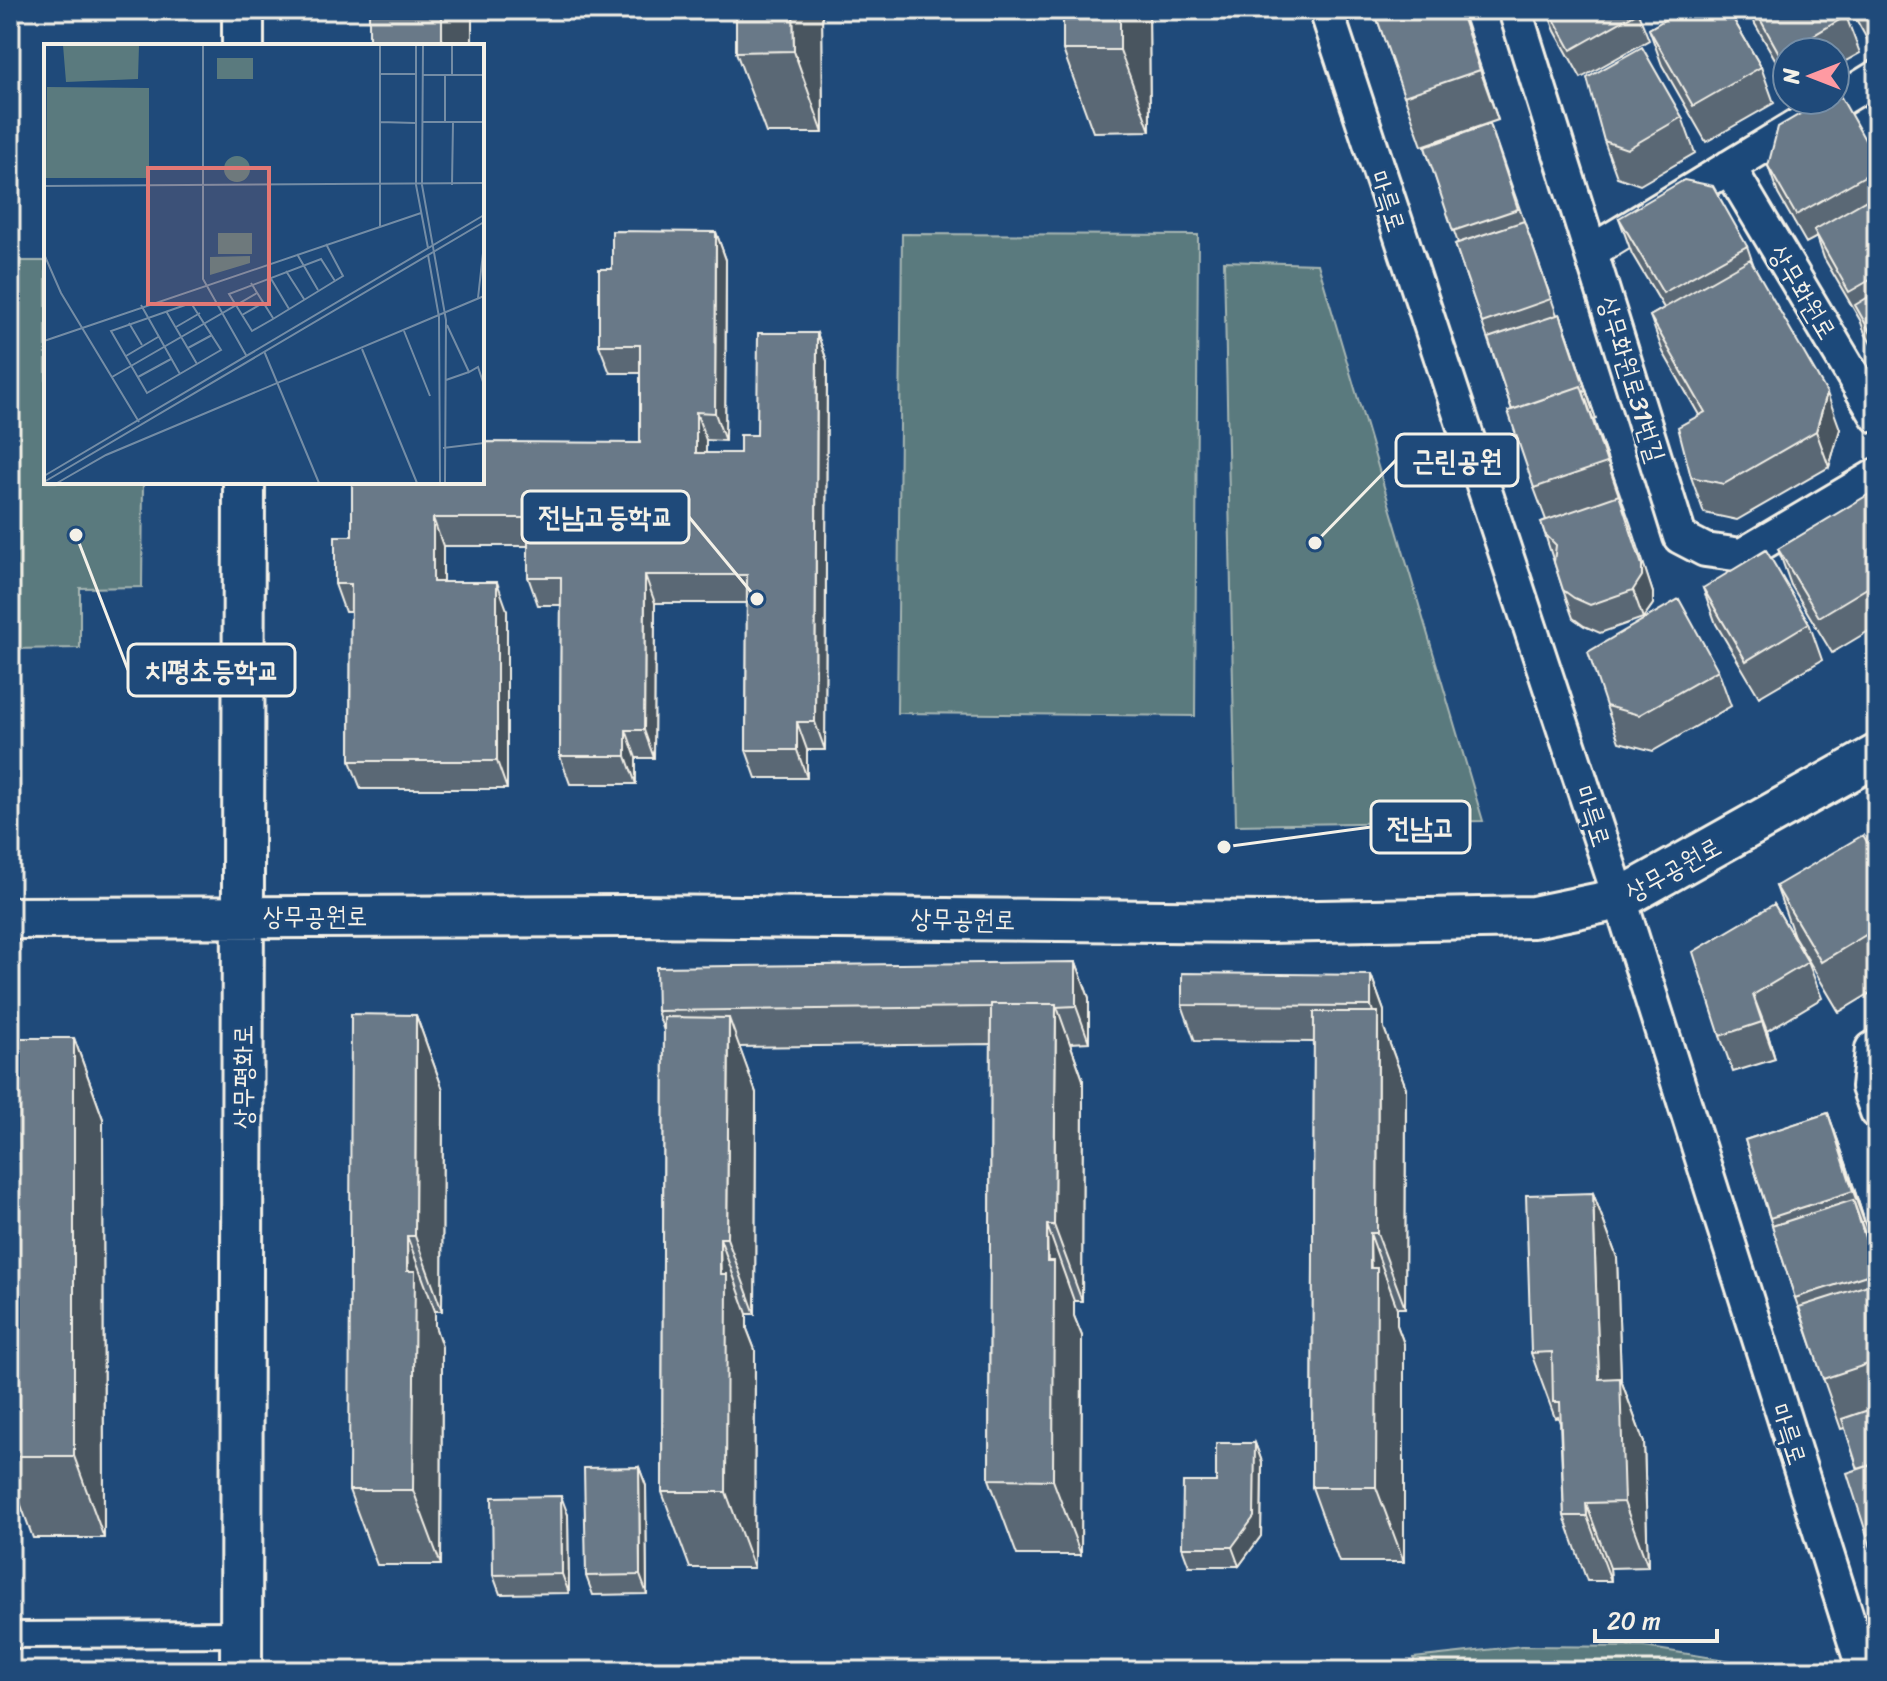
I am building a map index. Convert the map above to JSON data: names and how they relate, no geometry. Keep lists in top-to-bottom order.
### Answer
{
  "streets": {
    "street": [
      "마륵로",
      "상무화원로",
      "상무화원로31번길",
      "상무공원로",
      "상무평화로"
    ]
  },
  "crossings": [
    ["마륵로", "상무공원로"],
    ["상무공원로", "상무평화로"]
  ],
  "places": [
    "치평초등학교",
    "근린공원",
    "전남고등학교",
    "전남고"
  ],
  "scale_bar": "20 m",
  "north": "left"
}
